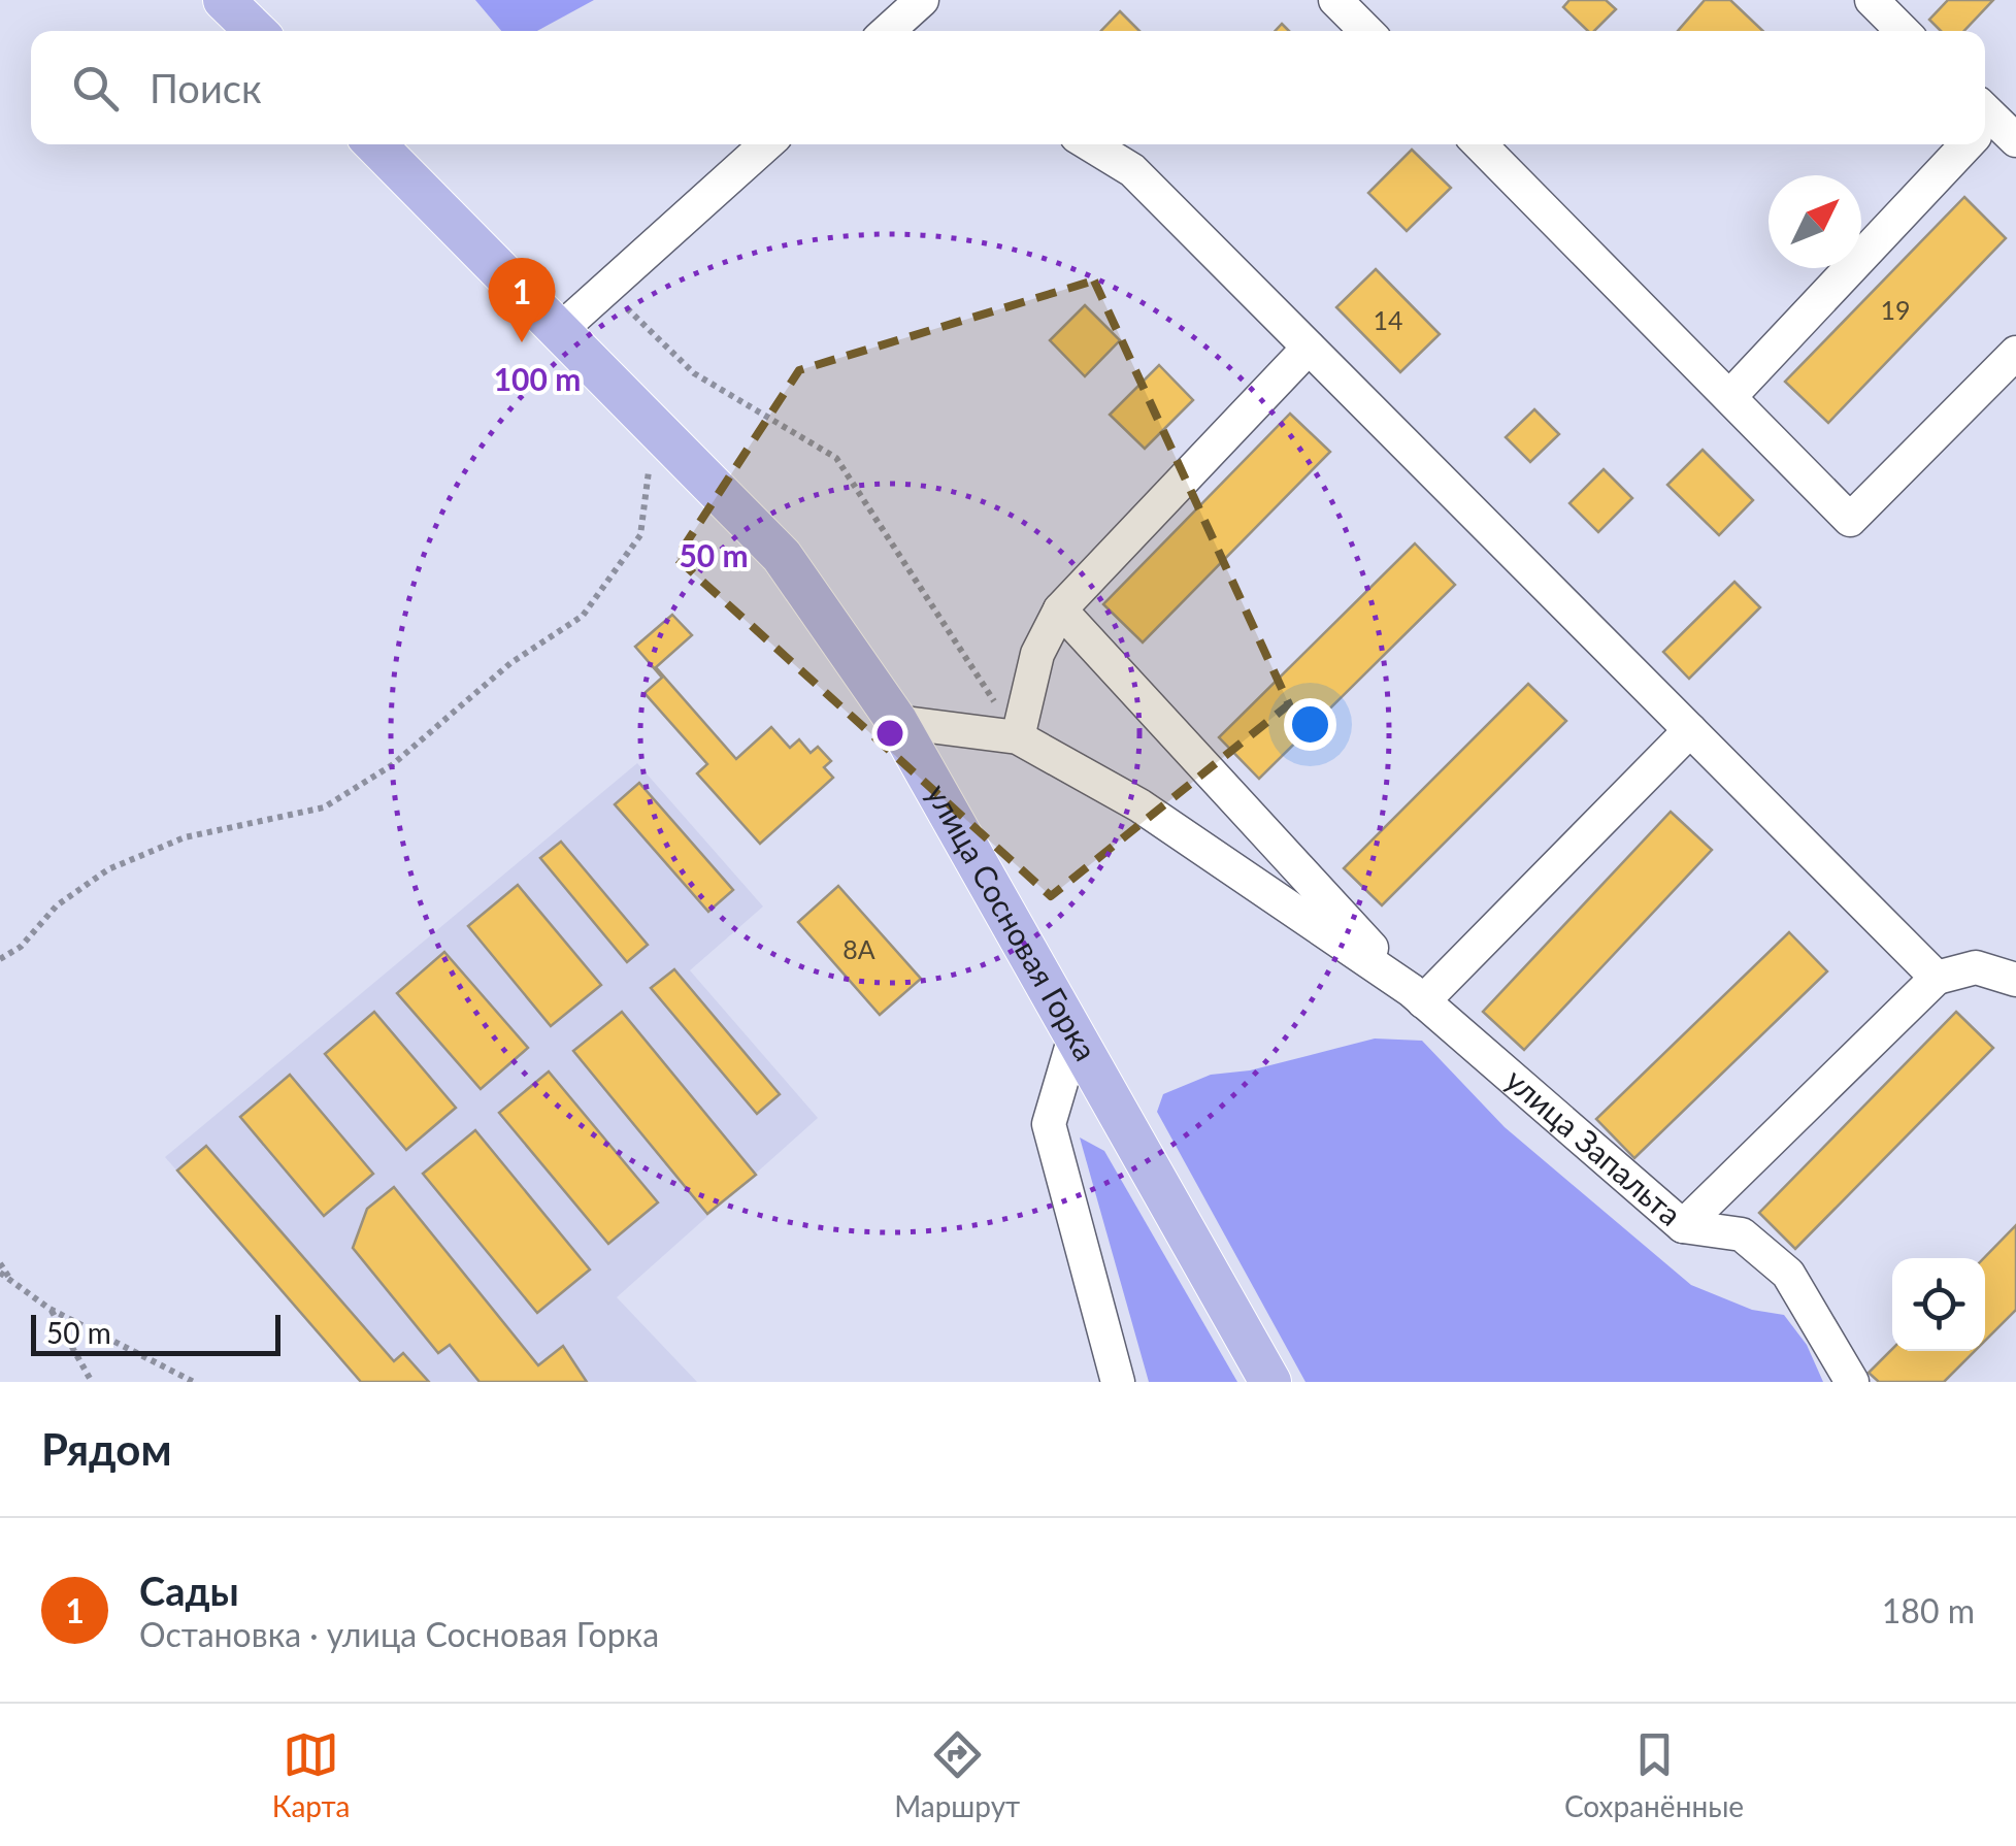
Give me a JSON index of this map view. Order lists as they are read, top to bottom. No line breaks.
{"streets":{"main road":["улица Сосновая Горка"],"street":["улица Запальта"]},"crossings":[["улица Сосновая Горка","улица Запальта"]],"house_numbers":["19","14","8А"],"scale_bar":"50 m","north":"top right","page":{"search":"Поиск","pins":"1","scale":"50 m","heading":"Рядом","list":[{"mark":"1","name":"Сады","note":"Остановка · улица Сосновая Горка","value":"180 m"}],"nav":["Карта","Маршрут","Сохранённые"]},"rings":["100 m","50 m"]}
